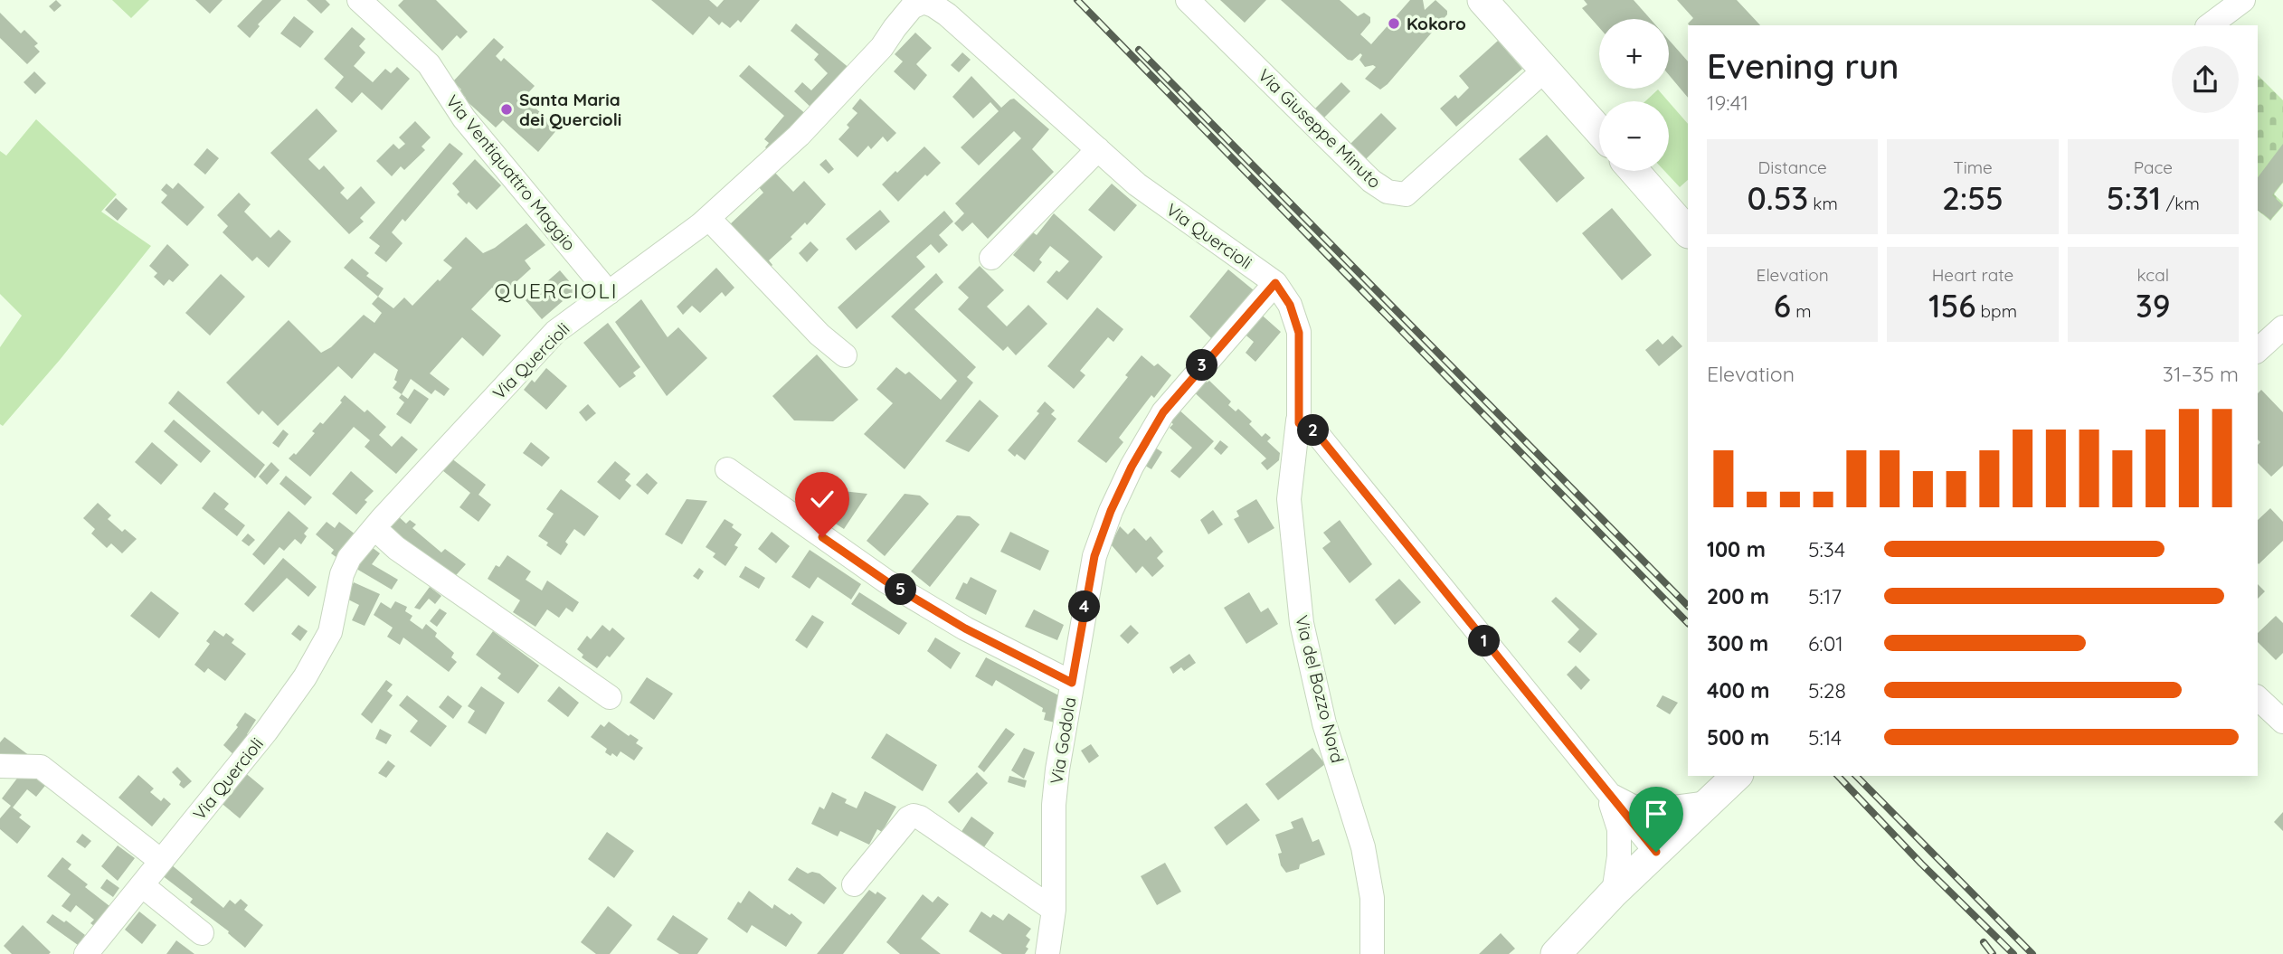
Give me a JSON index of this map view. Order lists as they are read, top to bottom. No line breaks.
{"streets":{"street":["Via Giuseppe Minuto","Via Ventiquattro Maggio","Via Quercioli","Via del Bozzo Nord","Via Godola"]},"crossings":[["Via Ventiquattro Maggio","Via Quercioli"],["Via Quercioli","Via del Bozzo Nord"],["Via Quercioli","Via Godola"]],"districts":["QUERCIOLI"],"places":["Kokoro","Santa Maria dei Quercioli"],"page":{"map_buttons":["+","−"],"heading":["Evening run","19:41"],"stats":[["Distance","0.53 km"],["Time","2:55"],["Pace","5:31 /km"],["Elevation","6 m"],["Heart rate","156 bpm"],["kcal","39"]],"chart":["Elevation","31–35 m"],"pins":["3","2","5","4","1"],"list":[{"name":"100 m","note":"5:34"},{"name":"200 m","note":"5:17"},{"name":"300 m","note":"6:01"},{"name":"400 m","note":"5:28"},{"name":"500 m","note":"5:14"}]}}
